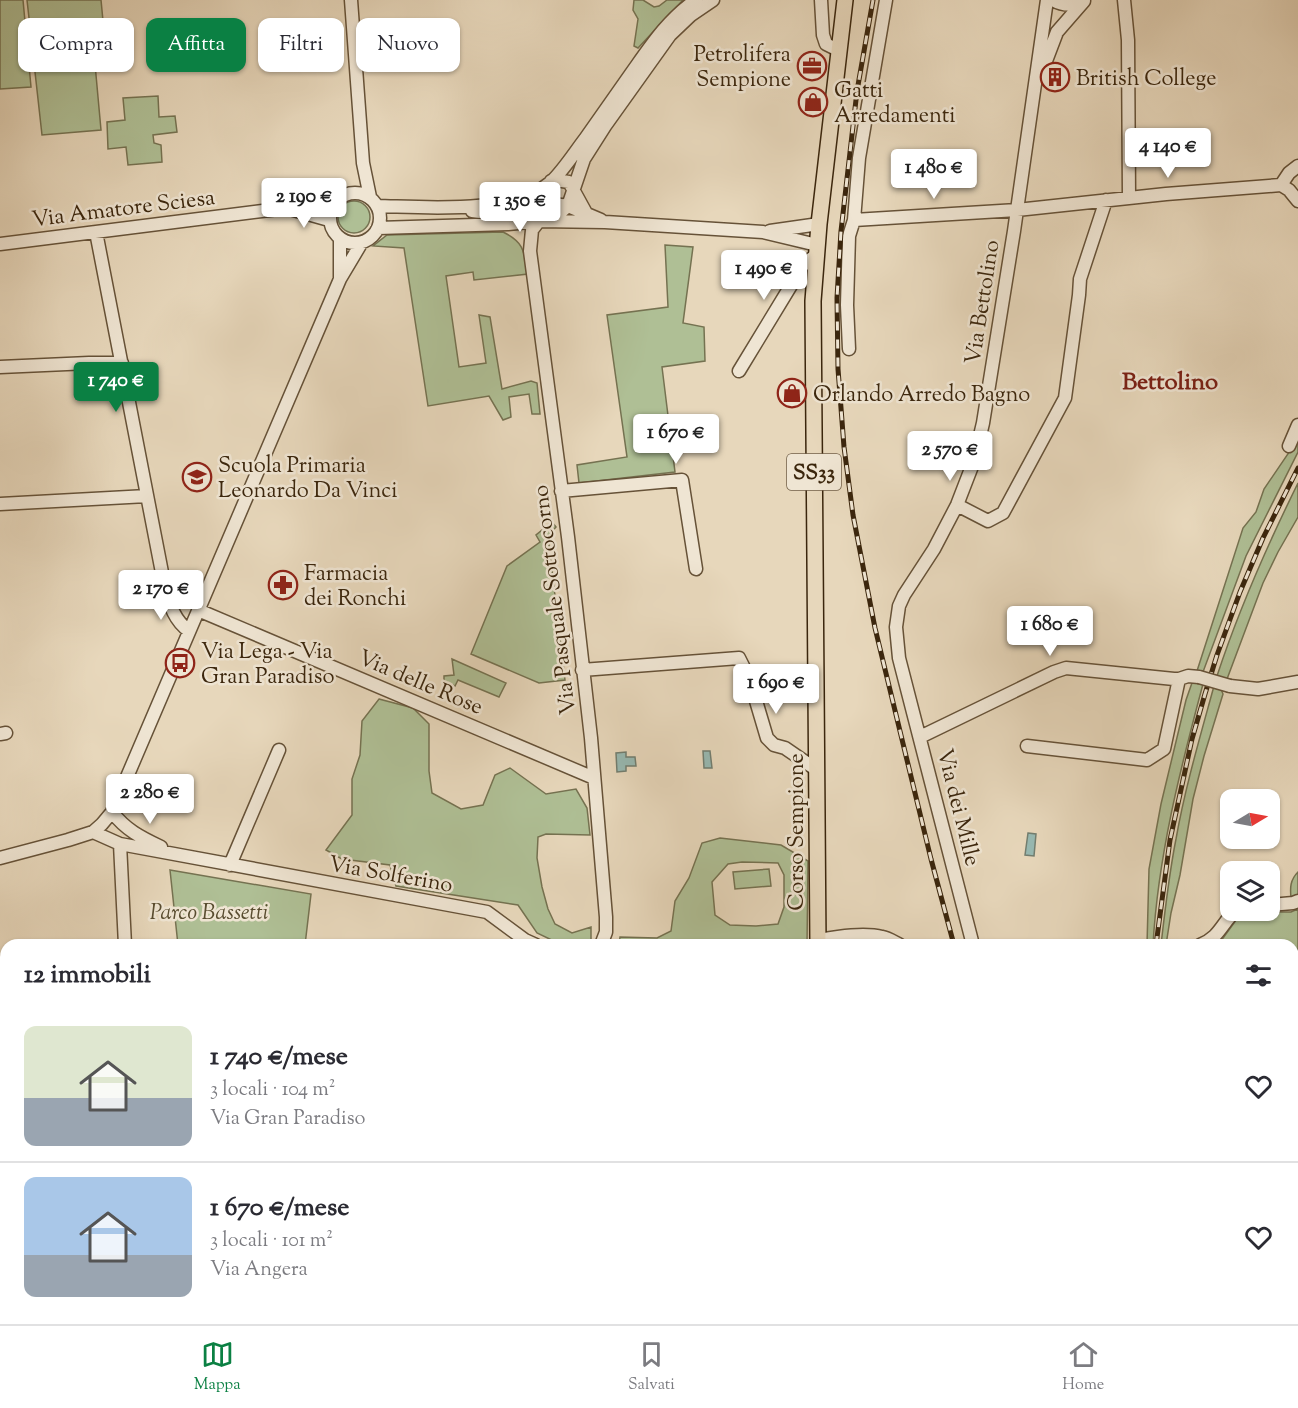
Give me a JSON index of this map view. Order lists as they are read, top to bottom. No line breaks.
{"streets":{"main road":["SS33","Corso Sempione"],"street":["Via Amatore Sciesa","Via Bettolino","Via Pasquale Sottocorno","Via delle Rose","Via dei Mille","Via Solferino"]},"crossings":[["Via Bettolino","Via dei Mille"],["Via Pasquale Sottocorno","Via delle Rose"]],"districts":["Bettolino"],"parks":["Parco Bassetti"],"places":{"office":["Petrolifera Sempione"],"building":["British College"],"shop":["Gatti Arredamenti","Orlando Arredo Bagno"],"school or university":["Scuola Primaria Leonardo Da Vinci"],"pharmacy":["Farmacia dei Ronchi"],"bus stop":["Via Lega - Via Gran Paradiso"]},"north":"right","page":{"chip":["Compra","Affitta","Filtri","Nuovo"],"price":["4 140 €","1 480 €","2 190 €","1 350 €","1 490 €","1 740 €","1 670 €","2 570 €","2 170 €","1 680 €","1 690 €","2 280 €"],"heading":"12 immobili","list":[{"name":"1 740 €/mese","note":"3 locali · 104 m² · Via Gran Paradiso"},{"name":"1 670 €/mese","note":"3 locali · 101 m² · Via Angera"}],"tabs":["Mappa","Salvati","Home"]}}
